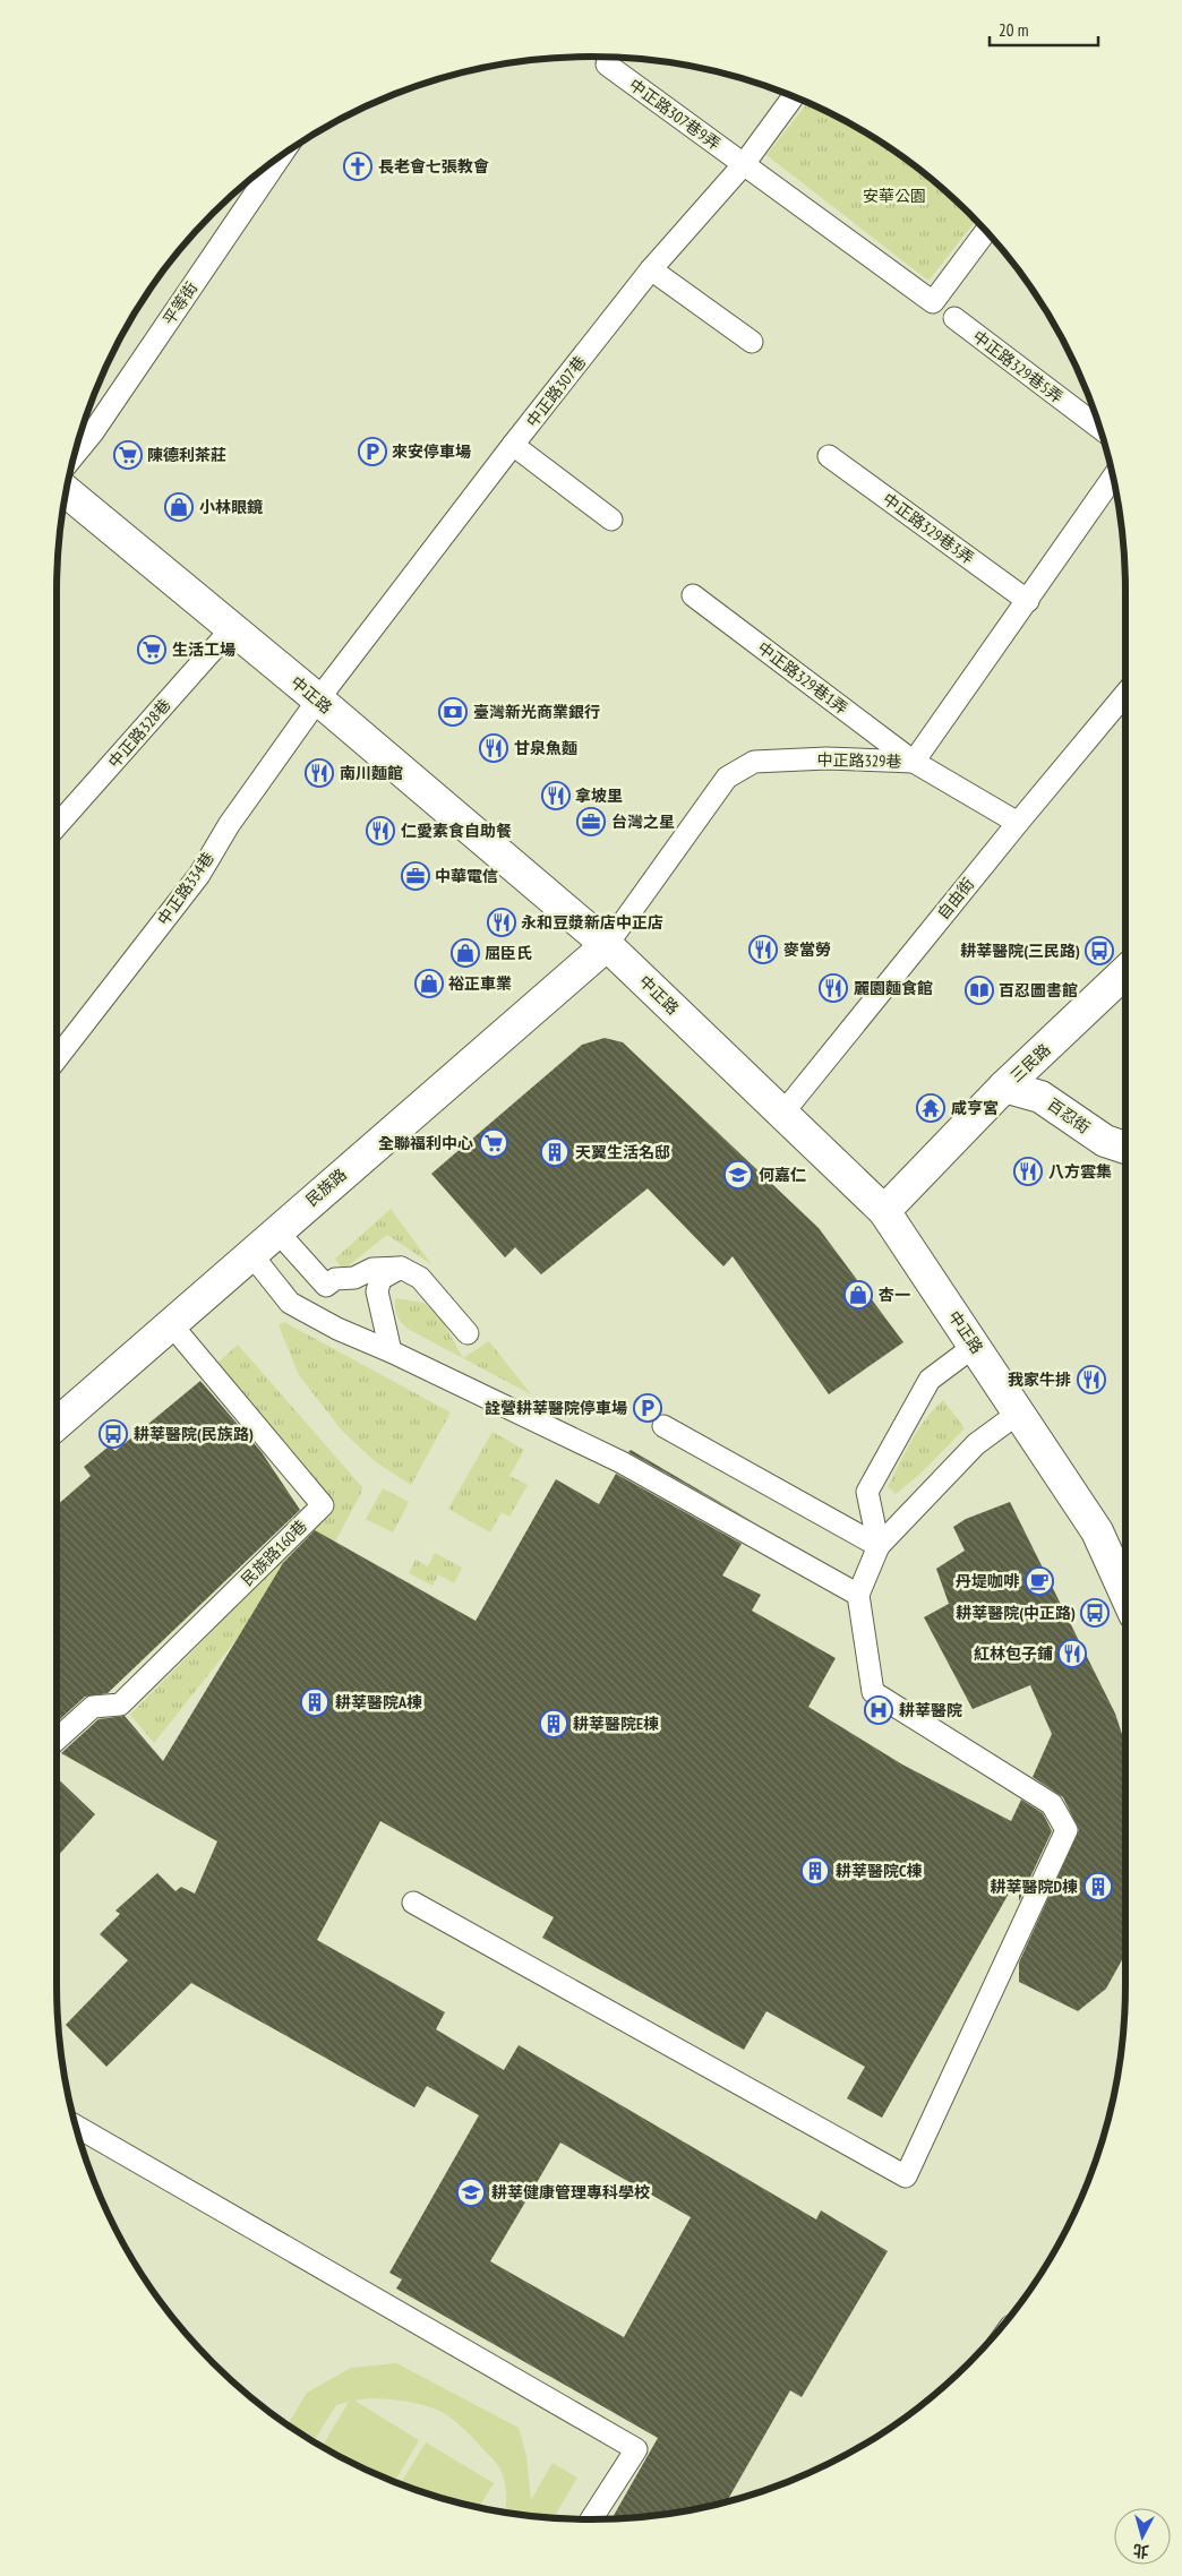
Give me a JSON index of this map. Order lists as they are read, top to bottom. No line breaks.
{"streets":{"street":["中正路","三民路","百忍街","民族路"],"lane":["中正路307巷9弄","平等街","中正路329巷5弄","中正路307巷","中正路329巷3弄","中正路329巷1弄","中正路328巷","中正路329巷","中正路334巷","自由街","民族路160巷"]},"crossings":[["中正路307巷9弄","中正路307巷"],["中正路307巷","中正路"],["中正路307巷","中正路334巷"],["中正路329巷3弄","中正路329巷"],["中正路329巷1弄","中正路329巷"],["中正路329巷1弄","自由街"],["中正路","中正路328巷"],["中正路","中正路329巷"],["中正路","中正路334巷"],["中正路","自由街"],["中正路","三民路"],["中正路","民族路"],["中正路329巷","民族路"],["三民路","百忍街"],["民族路","民族路160巷"]],"parks":["安華公園"],"places":{"church":["長老會七張教會"],"parking":["來安停車場","詮營耕莘醫院停車場"],"supermarket":["陳德利茶莊","生活工場","全聯福利中心"],"shop":["小林眼鏡","屈臣氏","裕正車業","杏一"],"bank":["臺灣新光商業銀行"],"restaurant":["甘泉魚麵","南川麵館","拿坡里","仁愛素食自助餐","永和豆漿新店中正店","麥當勞","麗園麵食館","八方雲集","我家牛排","紅林包子鋪"],"office":["台灣之星","中華電信"],"bus stop":["耕莘醫院(三民路)","耕莘醫院(民族路)","耕莘醫院(中正路)"],"library":["百忍圖書館"],"temple":["咸亨宮"],"building":["天翼生活名邸","耕莘醫院A棟","耕莘醫院E棟","耕莘醫院C棟","耕莘醫院D棟"],"school or university":["何嘉仁","耕莘健康管理專科學校"],"cafe":["丹堤咖啡"],"hospital":["耕莘醫院"]},"scale_bar":"20 m","north":"bottom"}
